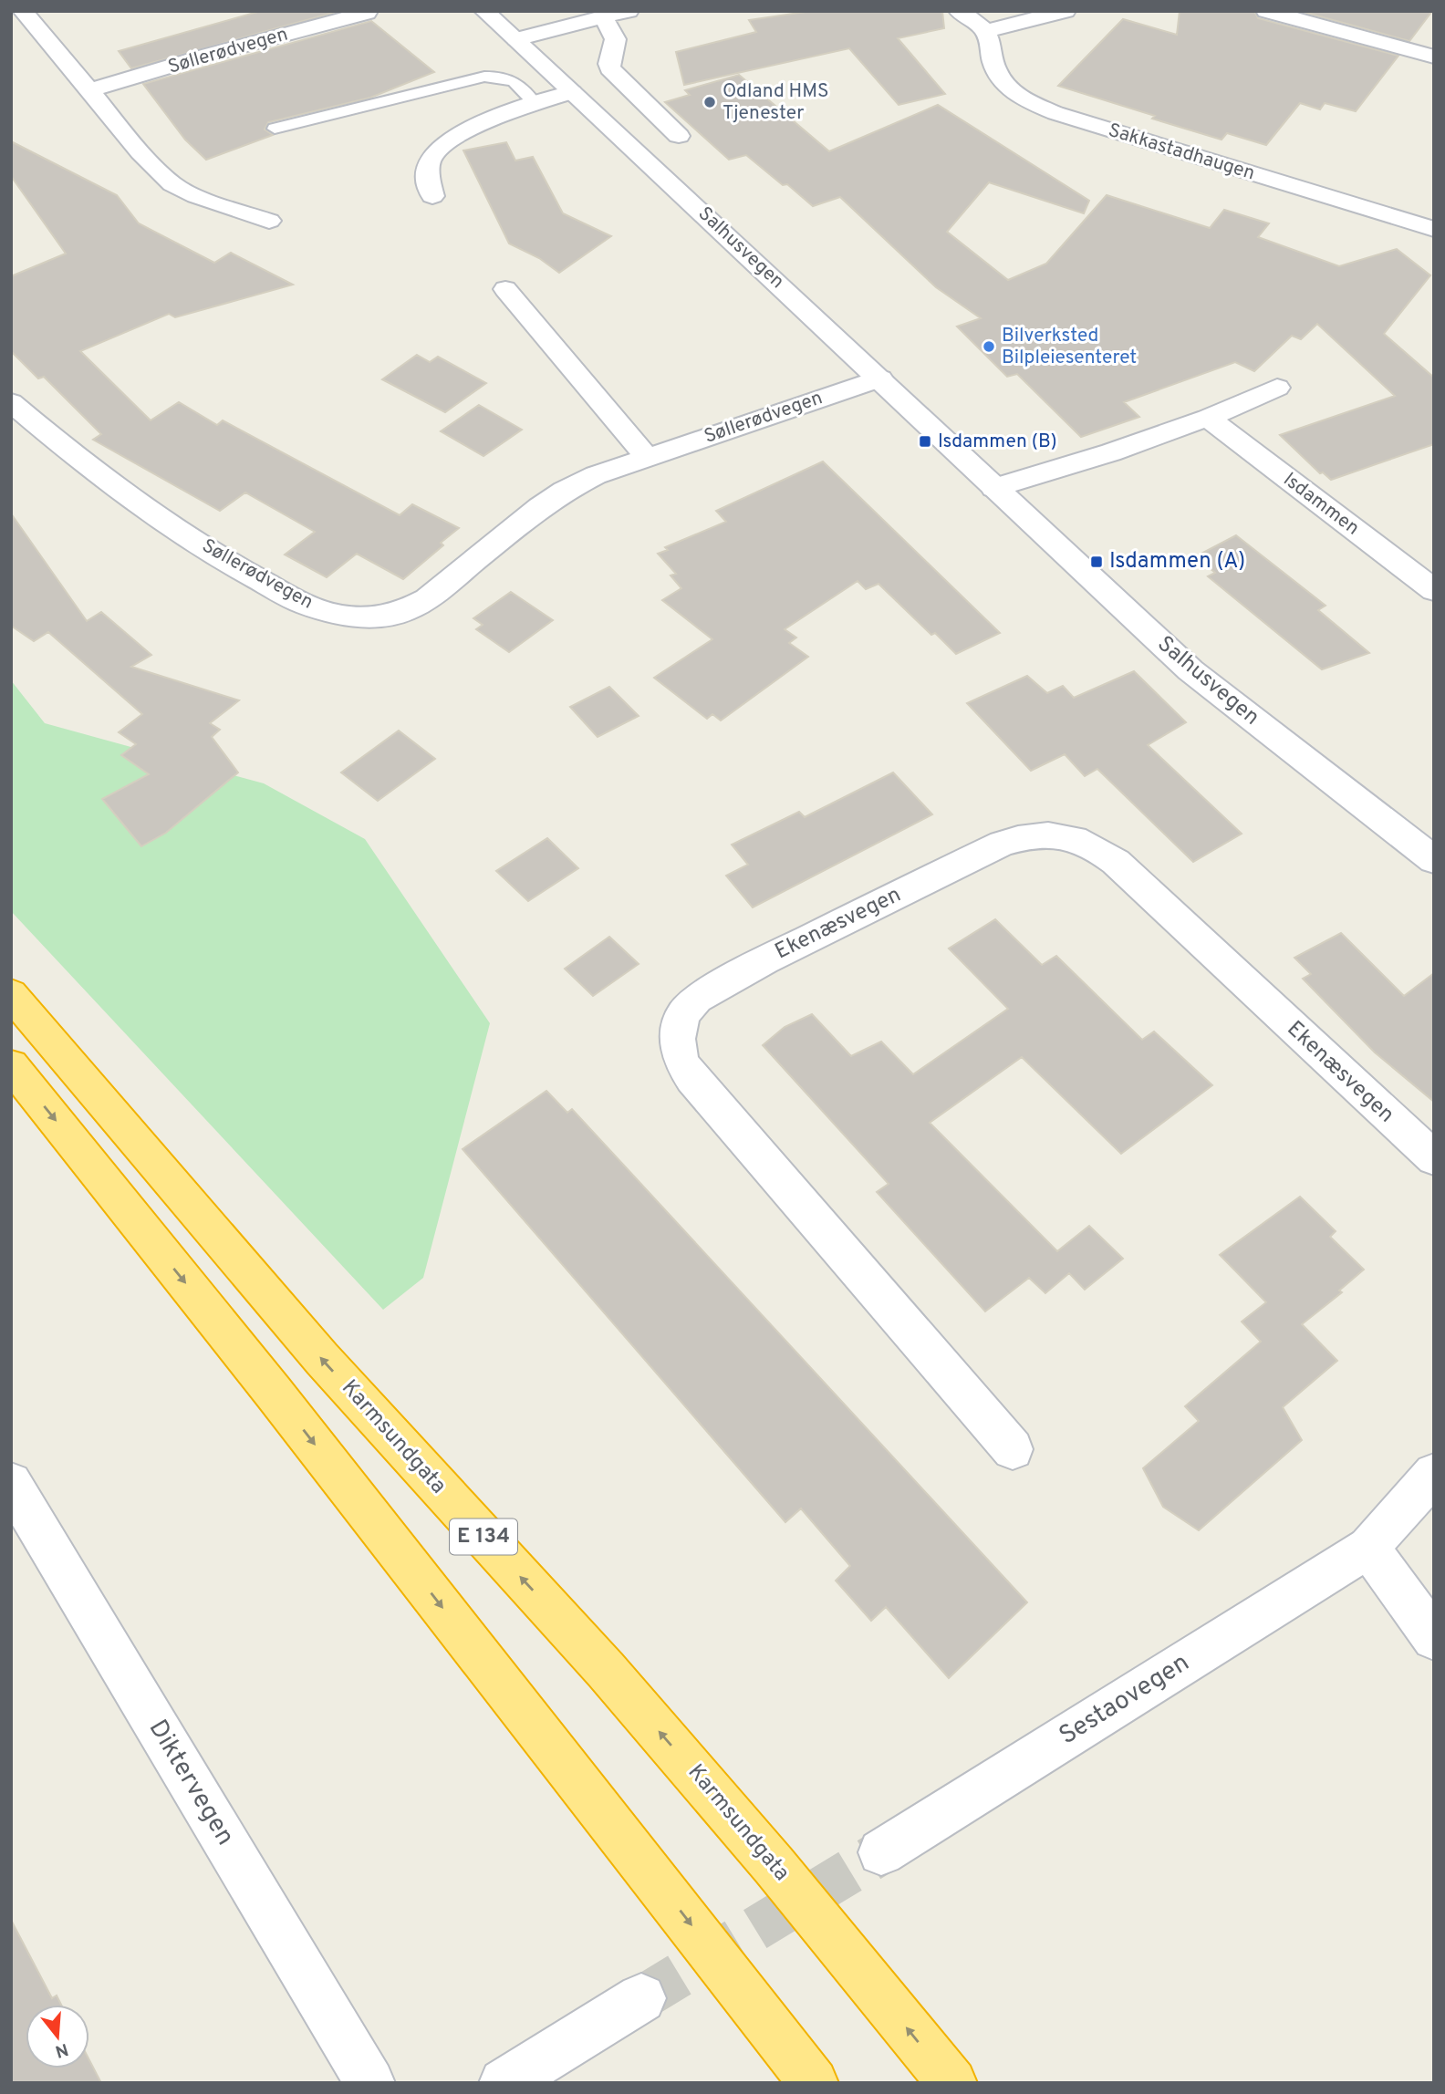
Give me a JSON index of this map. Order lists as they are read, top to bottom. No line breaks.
{"streets":{"highway":["Karmsundgata","E 134"],"street":["Søllerødvegen","Sakkastadhaugen","Salhusvegen","Isdammen","Ekenæsvegen","Sestaovegen","Diktervegen"]},"crossings":[["Søllerødvegen","Salhusvegen"]],"places":{"other":["Odland HMS Tjenester","Bilverksted Bilpleiesenteret"],"transit":["Isdammen (B)","Isdammen (A)"]},"north":"bottom"}
